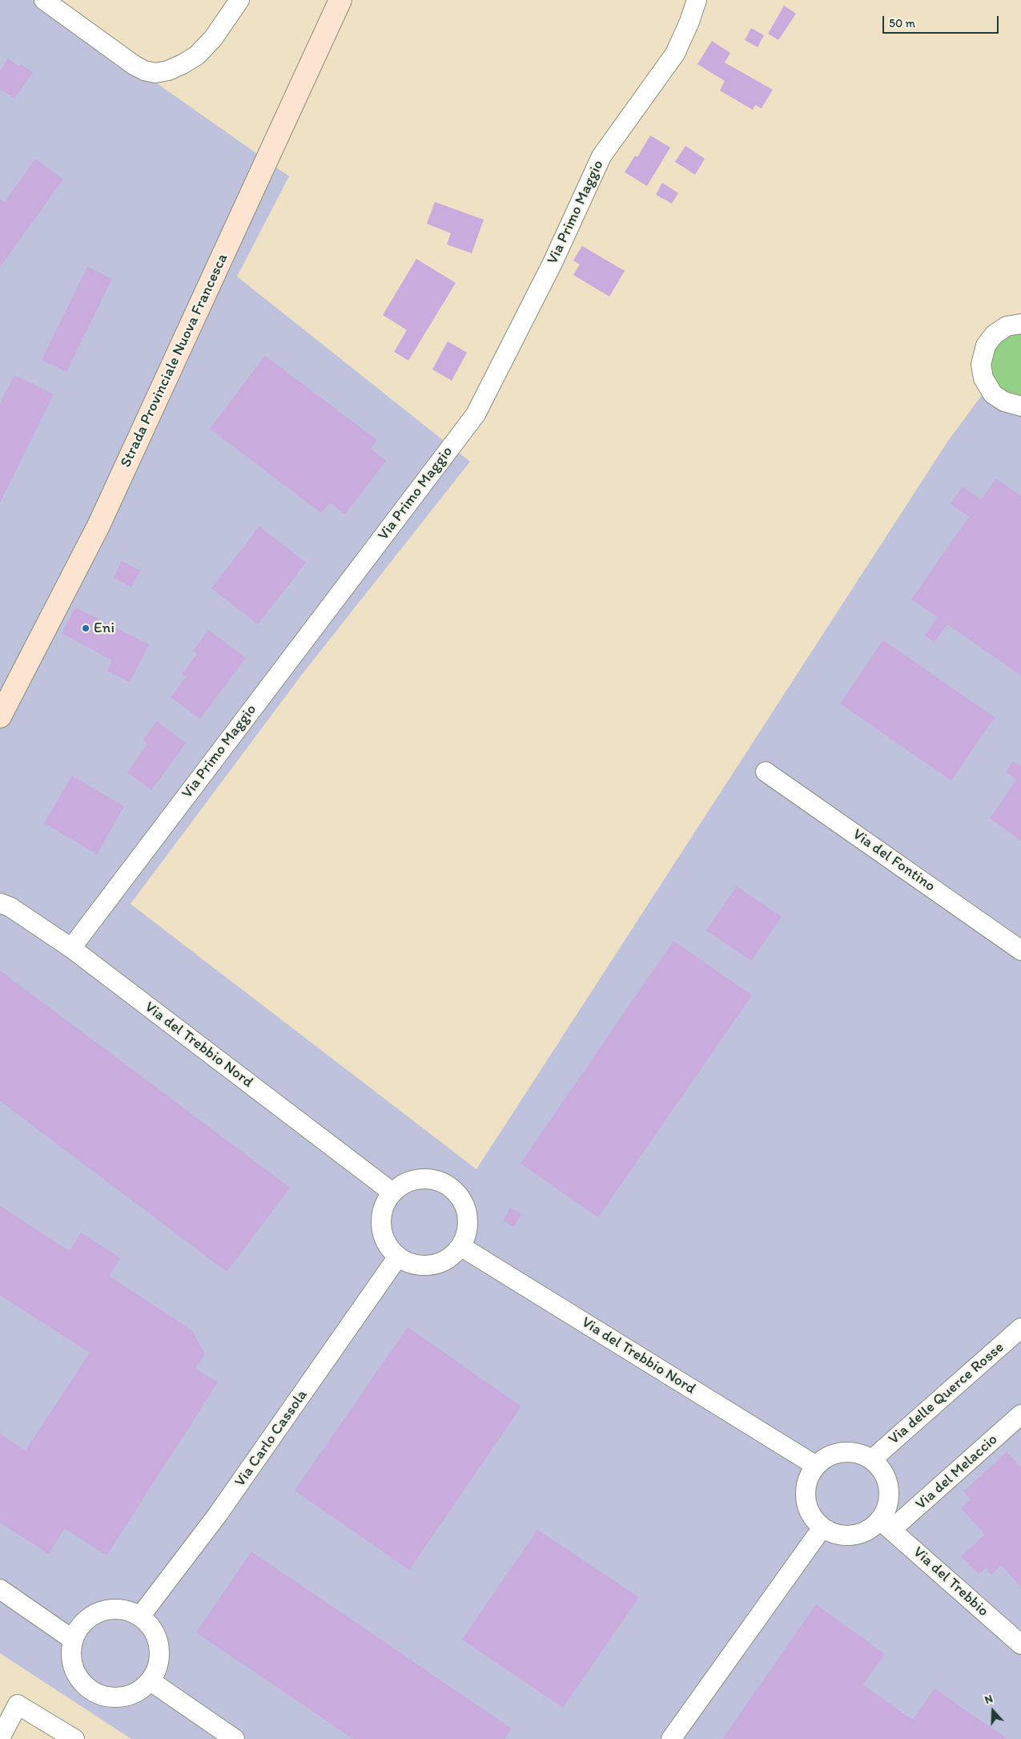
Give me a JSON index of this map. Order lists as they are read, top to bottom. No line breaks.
{"streets":{"main road":["Strada Provinciale Nuova Francesca"],"street":["Via Primo Maggio","Via del Fontino","Via del Trebbio Nord","Via delle Querce Rosse","Via Carlo Cassola","Via del Melaccio","Via del Trebbio"]},"crossings":[["Via Primo Maggio","Via del Trebbio Nord"],["Via del Trebbio Nord","Via delle Querce Rosse"],["Via del Trebbio Nord","Via Carlo Cassola"],["Via del Trebbio Nord","Via del Melaccio"],["Via del Trebbio Nord","Via del Trebbio"],["Via delle Querce Rosse","Via del Melaccio"],["Via delle Querce Rosse","Via del Trebbio"],["Via del Melaccio","Via del Trebbio"]],"places":["Eni"],"scale_bar":"50 m","north":"top"}
